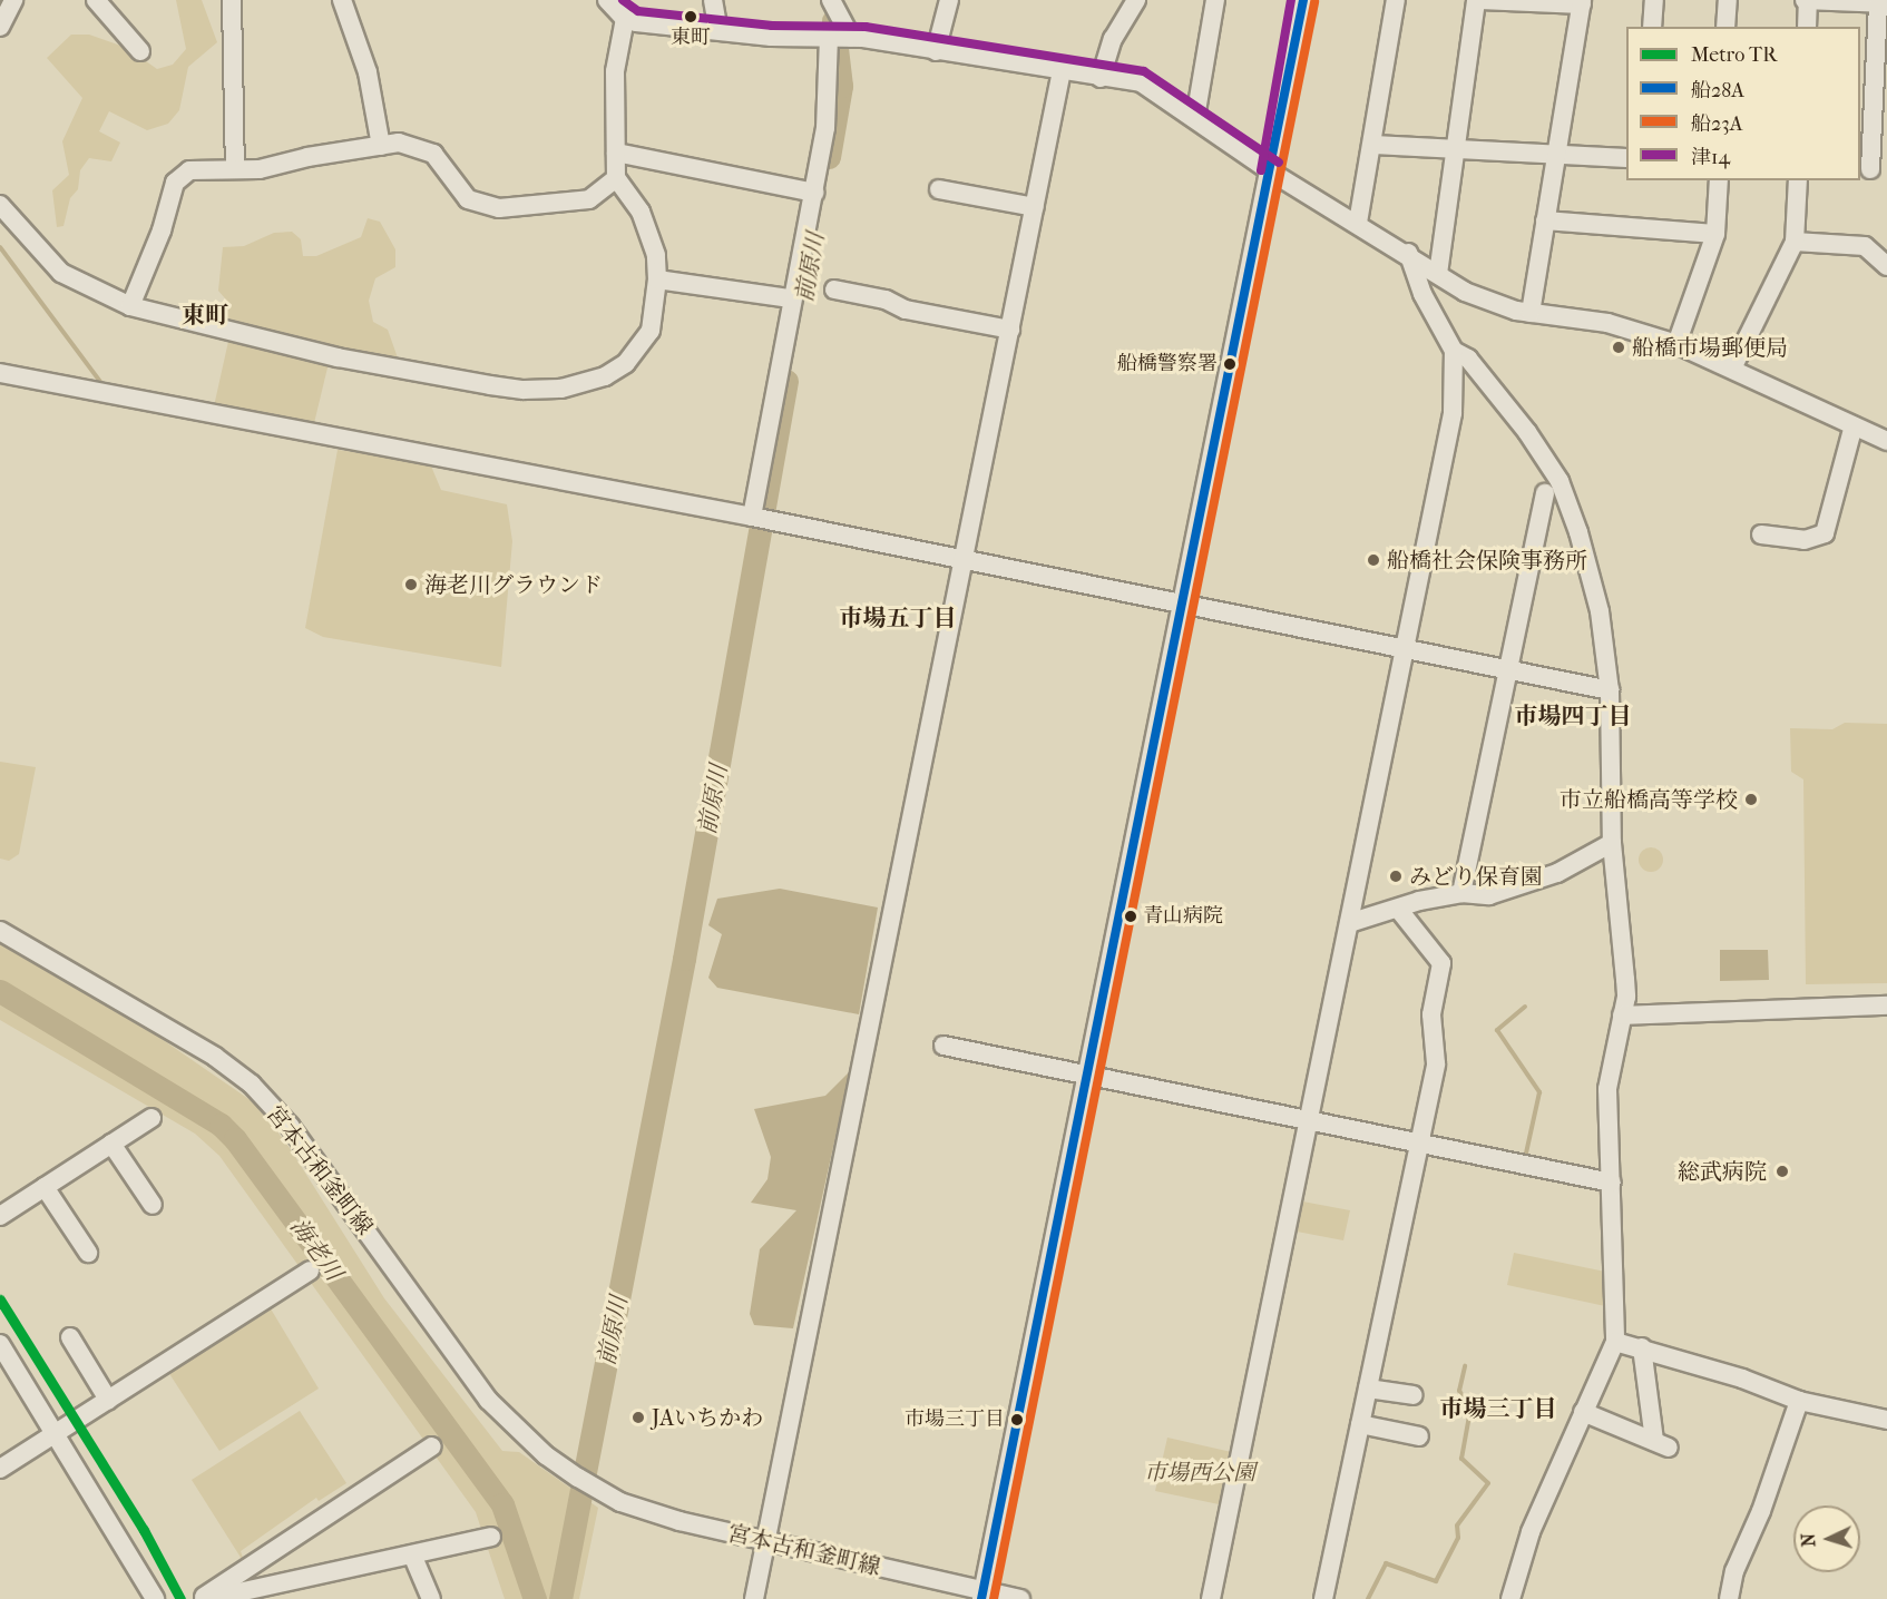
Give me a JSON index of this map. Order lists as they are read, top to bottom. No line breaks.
{"streets":{"street":["宮本古和釜町線"]},"districts":["東町","市場五丁目","市場四丁目","市場三丁目"],"water":["前原川","海老川"],"parks":["市場西公園"],"places":["東町","船橋市場郵便局","船橋警察署","船橋社会保険事務所","海老川グラウンド","市立船橋高等学校","みどり保育園","青山病院","総武病院","JAいちかわ","市場三丁目"],"lines":["transit line 船28A","transit line 津14","transit line 船23A","metro line TR"],"legend":["Metro TR","船28A","船23A","津14"],"north":"left"}
